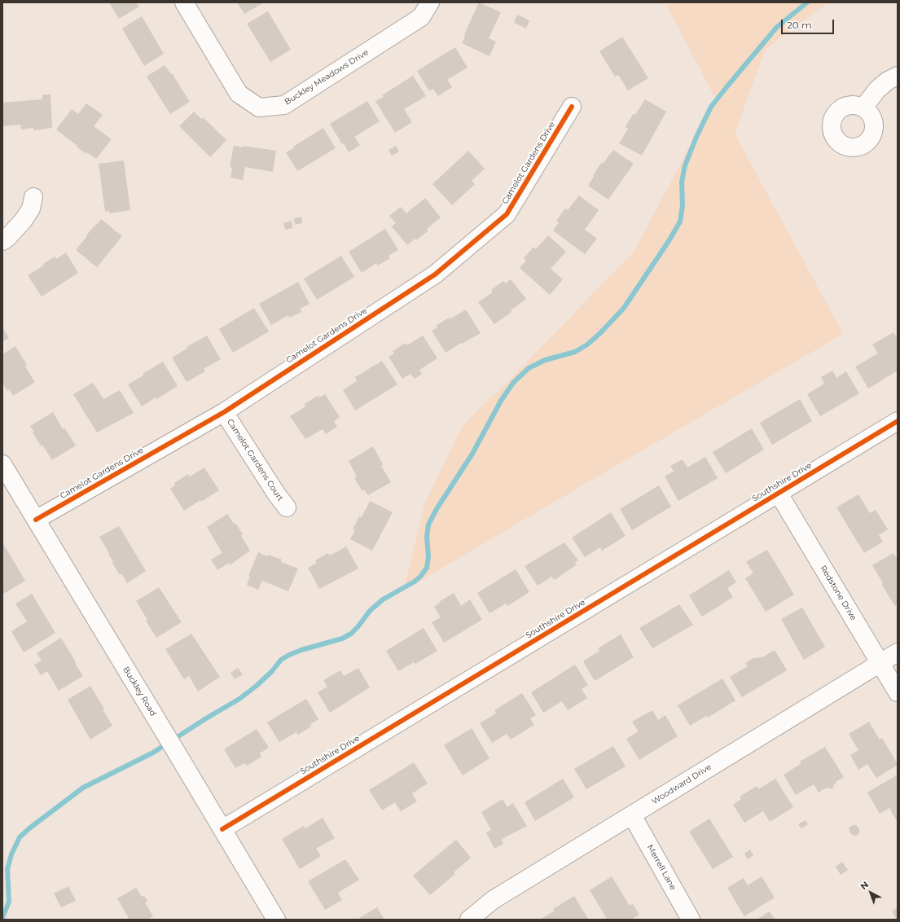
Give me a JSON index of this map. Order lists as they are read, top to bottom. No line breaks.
{"streets":{"street":["Buckley Meadows Drive","Camelot Gardens Drive","Camelot Gardens Court","Southshire Drive","Redstone Drive","Buckley Road","Woodward Drive","Merrell Lane"]},"crossings":[["Camelot Gardens Drive","Camelot Gardens Court"],["Camelot Gardens Drive","Buckley Road"],["Southshire Drive","Redstone Drive"],["Southshire Drive","Buckley Road"],["Redstone Drive","Woodward Drive"],["Woodward Drive","Merrell Lane"]],"scale_bar":"20 m","north":"top left"}
